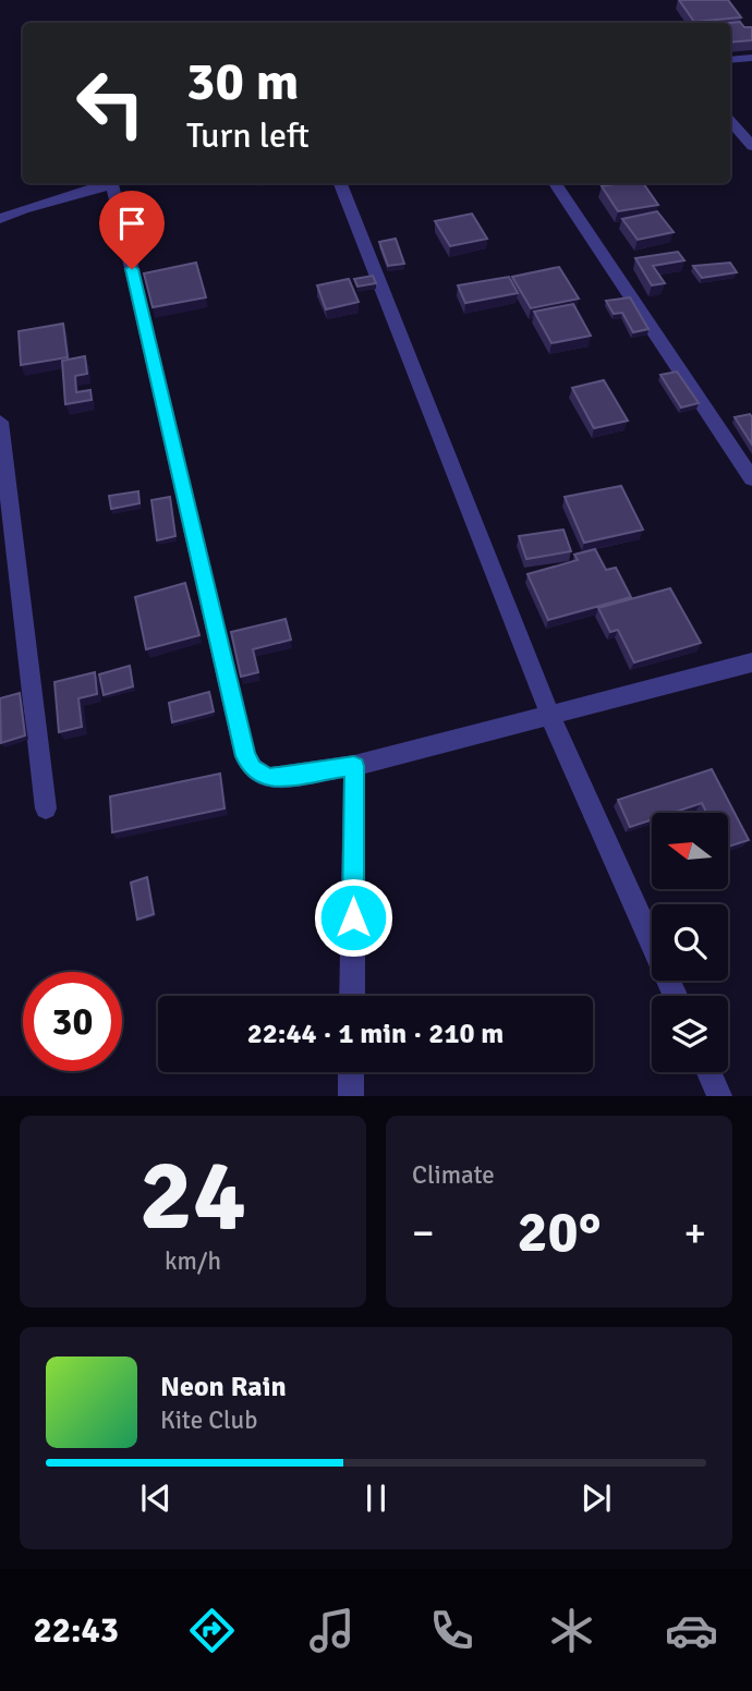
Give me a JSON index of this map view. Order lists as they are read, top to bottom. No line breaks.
{"north":"left","page":{"turn":["30 m","Turn left"],"limit":"30","trip":"22:44 · 1 min · 210 m","tile":[["24","km/h"],"Climate"],"heat":["−","20°","+"],"song":["Neon Rain","Kite Club"],"tabs":"22:43"}}
